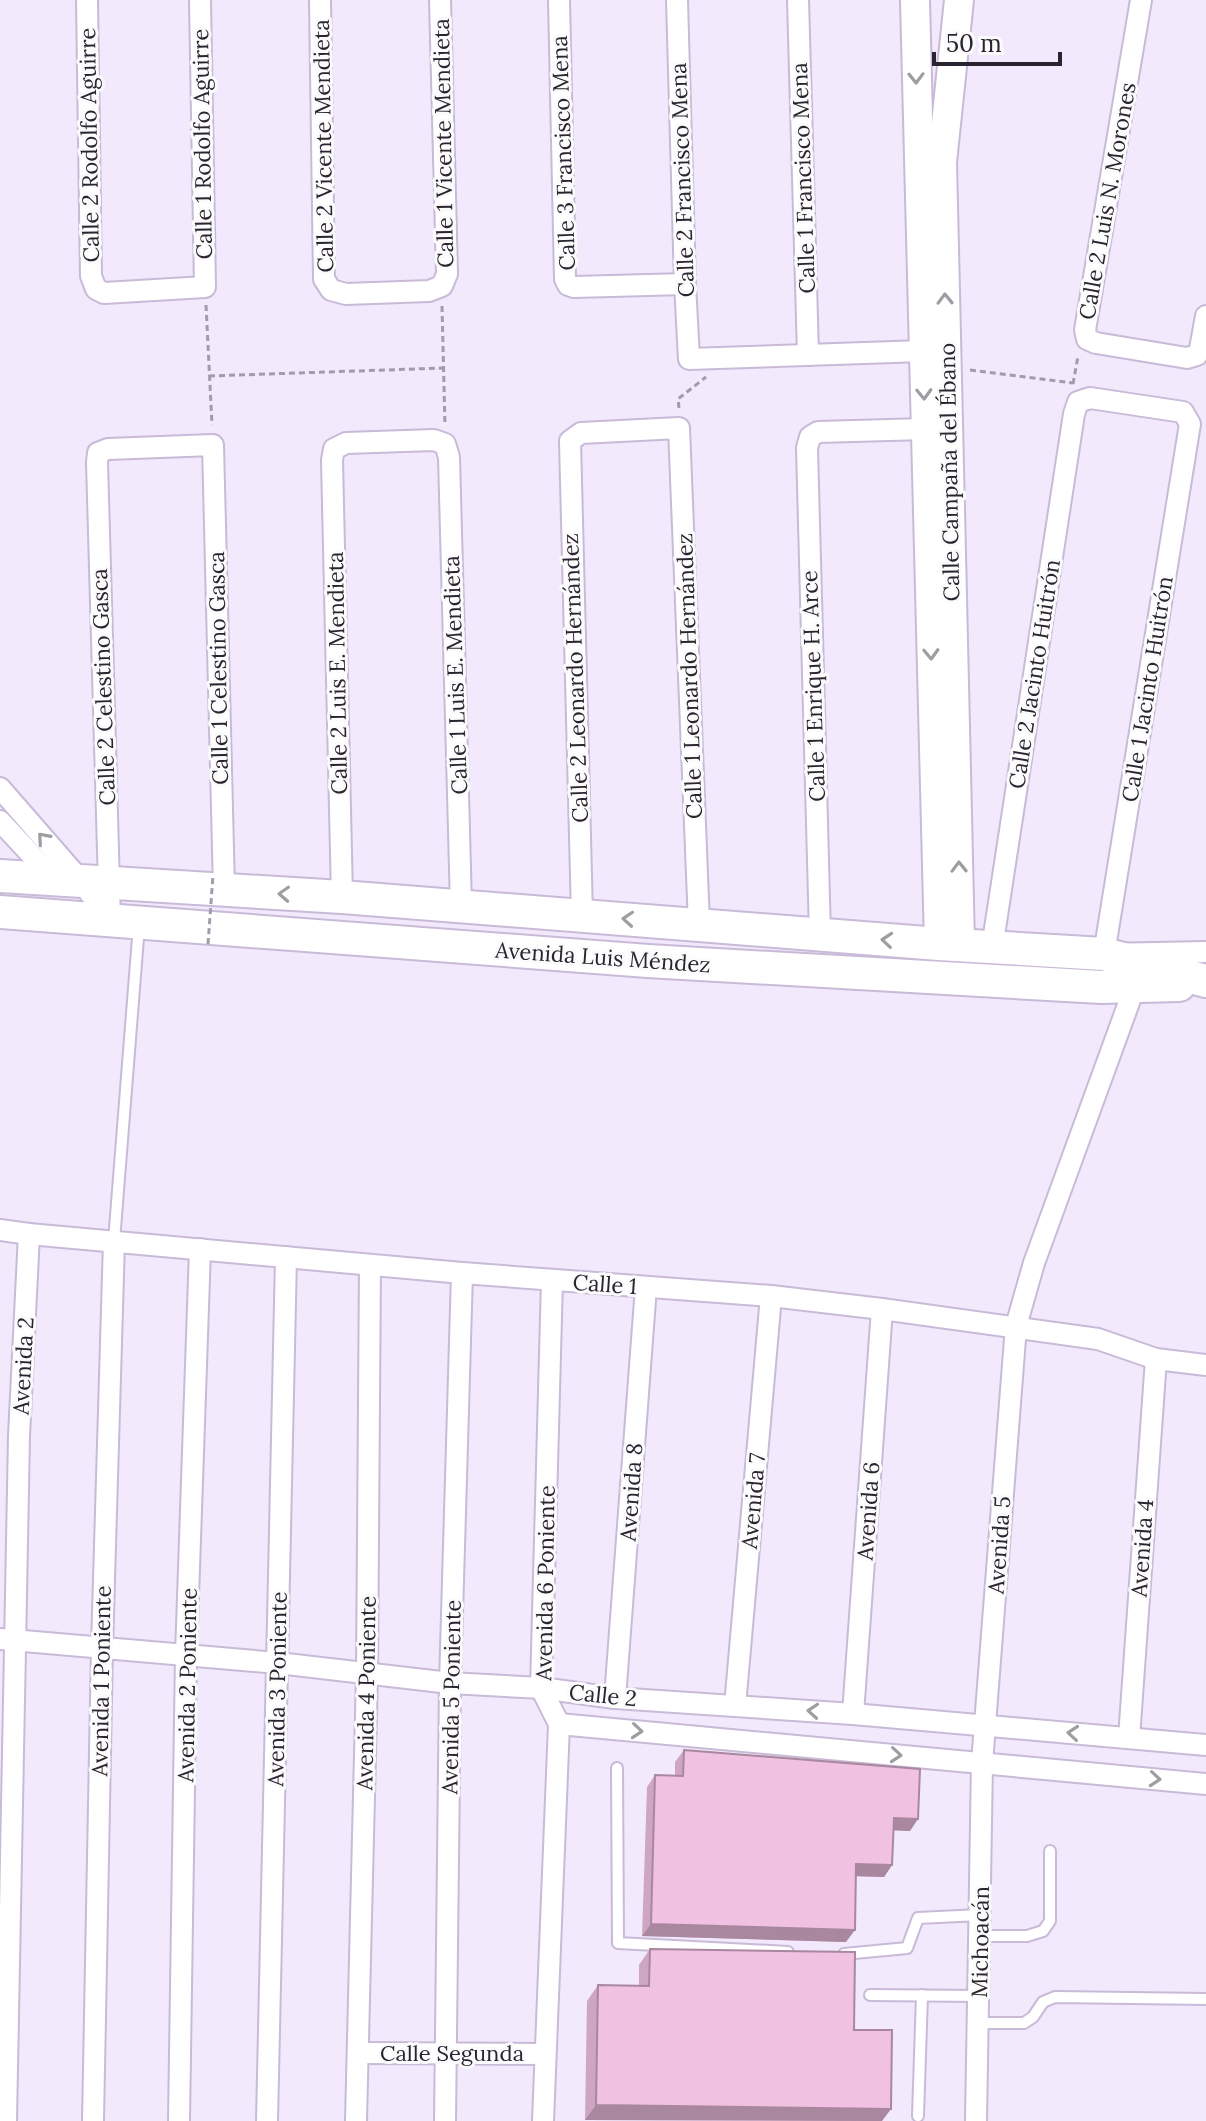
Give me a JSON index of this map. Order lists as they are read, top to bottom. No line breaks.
{"streets":{"main road":["Avenida Luis Méndez"],"street":["Calle 1 Vicente Mendieta","Calle 1 Rodolfo Aguirre","Calle 2 Rodolfo Aguirre","Calle 2 Vicente Mendieta","Calle 3 Francisco Mena","Calle 1 Francisco Mena","Calle 2 Francisco Mena","Calle 2 Luis N. Morones","Calle Campaña del Ébano","Calle 1 Celestino Gasca","Calle 2 Luis E. Mendieta","Calle 2 Jacinto Huitrón","Calle 1 Luis E. Mendieta","Calle 1 Leonardo Hernández","Calle 2 Leonardo Hernández","Calle 1 Enrique H. Arce","Calle 2 Celestino Gasca","Calle 1 Jacinto Huitrón","Calle 1","Avenida 2","Avenida 8","Avenida 7","Avenida 6","Avenida 5","Avenida 4","Avenida 6 Poniente","Avenida 1 Poniente","Avenida 2 Poniente","Avenida 3 Poniente","Avenida 4 Poniente","Calle 2","Avenida 5 Poniente","Michoacán","Calle Segunda"]},"crossings":[["Calle 1 Vicente Mendieta","Calle 2 Vicente Mendieta"],["Calle 1 Rodolfo Aguirre","Calle 2 Rodolfo Aguirre"],["Calle 3 Francisco Mena","Calle 2 Francisco Mena"],["Calle Campaña del Ébano","Calle 2 Jacinto Huitrón"],["Calle Campaña del Ébano","Calle 1 Enrique H. Arce"],["Calle Campaña del Ébano","Avenida Luis Méndez"],["Calle 1 Celestino Gasca","Calle 2 Celestino Gasca"],["Calle 1 Celestino Gasca","Avenida Luis Méndez"],["Calle 2 Luis E. Mendieta","Calle 1 Luis E. Mendieta"],["Calle 2 Luis E. Mendieta","Avenida Luis Méndez"],["Calle 2 Jacinto Huitrón","Calle 1 Jacinto Huitrón"],["Calle 2 Jacinto Huitrón","Avenida Luis Méndez"],["Calle 1 Luis E. Mendieta","Avenida Luis Méndez"],["Calle 1 Leonardo Hernández","Calle 2 Leonardo Hernández"],["Calle 1 Leonardo Hernández","Avenida Luis Méndez"],["Calle 2 Leonardo Hernández","Avenida Luis Méndez"],["Calle 1 Enrique H. Arce","Avenida Luis Méndez"],["Calle 2 Celestino Gasca","Avenida Luis Méndez"],["Calle 1 Jacinto Huitrón","Avenida Luis Méndez"],["Avenida Luis Méndez","Avenida 5"],["Calle 1","Avenida 2"],["Calle 1","Avenida 8"],["Calle 1","Avenida 7"],["Calle 1","Avenida 6"],["Calle 1","Avenida 5"],["Calle 1","Avenida 4"],["Calle 1","Avenida 6 Poniente"],["Calle 1","Avenida 1 Poniente"],["Calle 1","Avenida 2 Poniente"],["Calle 1","Avenida 3 Poniente"],["Calle 1","Avenida 4 Poniente"],["Calle 1","Avenida 5 Poniente"],["Avenida 2","Calle 2"],["Avenida 8","Calle 2"],["Avenida 7","Calle 2"],["Avenida 6","Calle 2"],["Avenida 5","Calle 2"],["Avenida 5","Michoacán"],["Avenida 4","Calle 2"],["Avenida 6 Poniente","Calle 2"],["Avenida 6 Poniente","Calle Segunda"],["Avenida 1 Poniente","Calle 2"],["Avenida 2 Poniente","Calle 2"],["Avenida 3 Poniente","Calle 2"],["Avenida 4 Poniente","Calle 2"],["Avenida 4 Poniente","Calle Segunda"],["Calle 2","Avenida 5 Poniente"],["Calle 2","Michoacán"],["Avenida 5 Poniente","Calle Segunda"]],"scale_bar":"50 m"}
